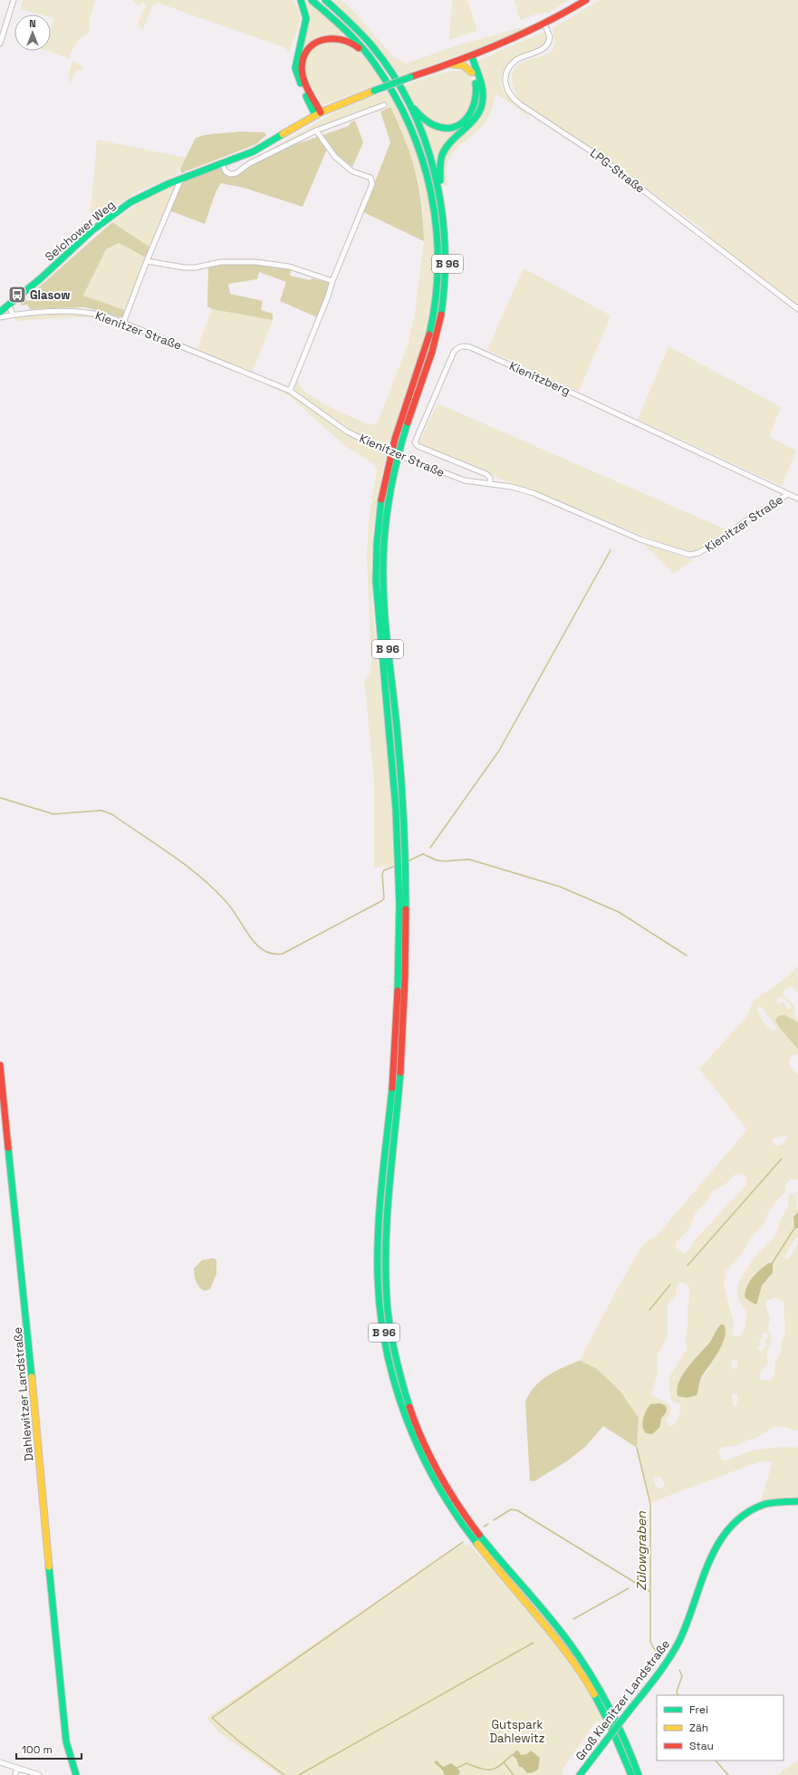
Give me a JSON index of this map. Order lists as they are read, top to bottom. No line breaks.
{"streets":{"main road":["Selchower Weg","B 96","Dahlewitzer Landstraße","Groß Kienitzer Landstraße"],"street":["LPG-Straße","Kienitzer Straße","Kienitzberg"]},"crossings":[["LPG-Straße","Selchower Weg"],["Kienitzer Straße","Kienitzberg"]],"water":["Zülowgraben"],"parks":["Gutspark Dahlewitz"],"places":{"bus stop":["Glasow"]},"legend":["Frei","Zäh","Stau"],"scale_bar":"100 m","north":"top"}
